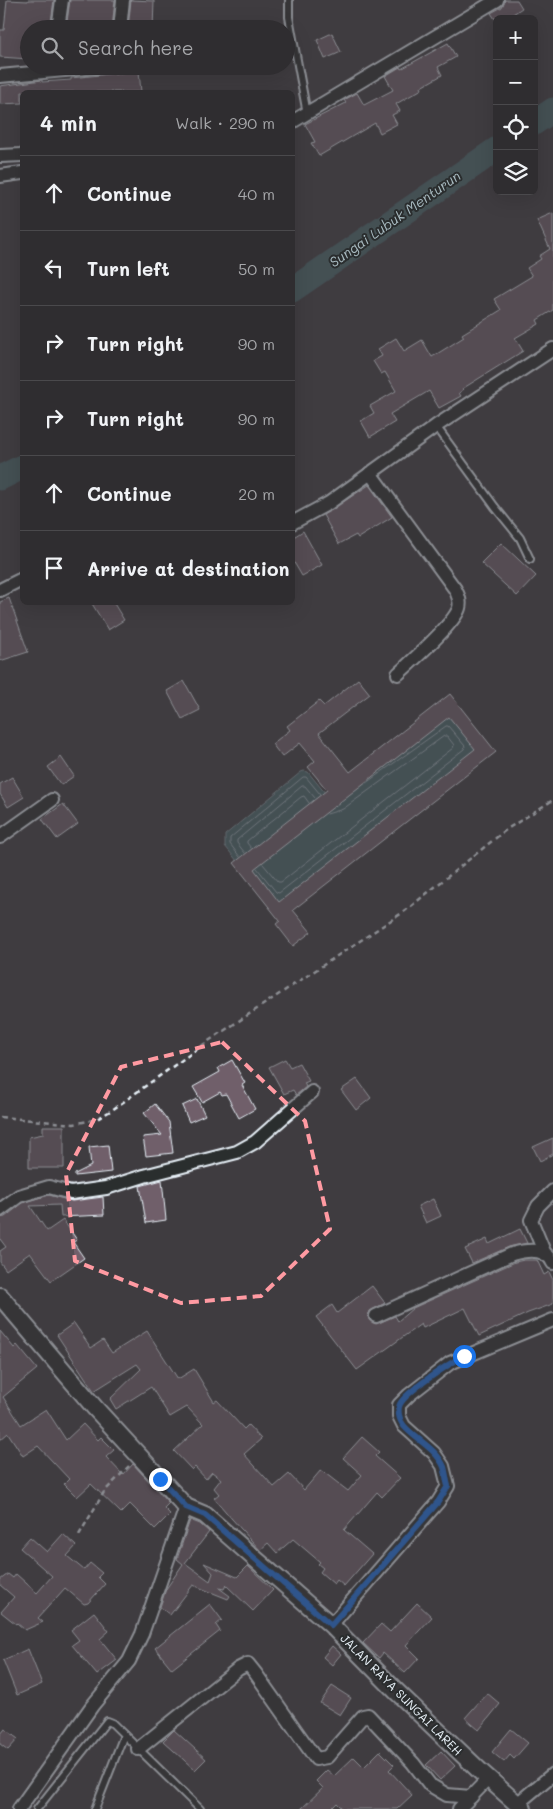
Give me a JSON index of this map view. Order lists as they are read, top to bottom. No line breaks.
{"streets":{"street":["JALAN RAYA SUNGAI LAREH"]},"water":["Sungai Lubuk Menturun"],"page":{"map_buttons":["+","−"],"search":"Search here","heading":["4 min","Walk · 290 m"],"list":[["Continue","40 m"],["Turn left","50 m"],["Turn right","90 m"],["Turn right","90 m"],["Continue","20 m"],"Arrive at destination"]}}
